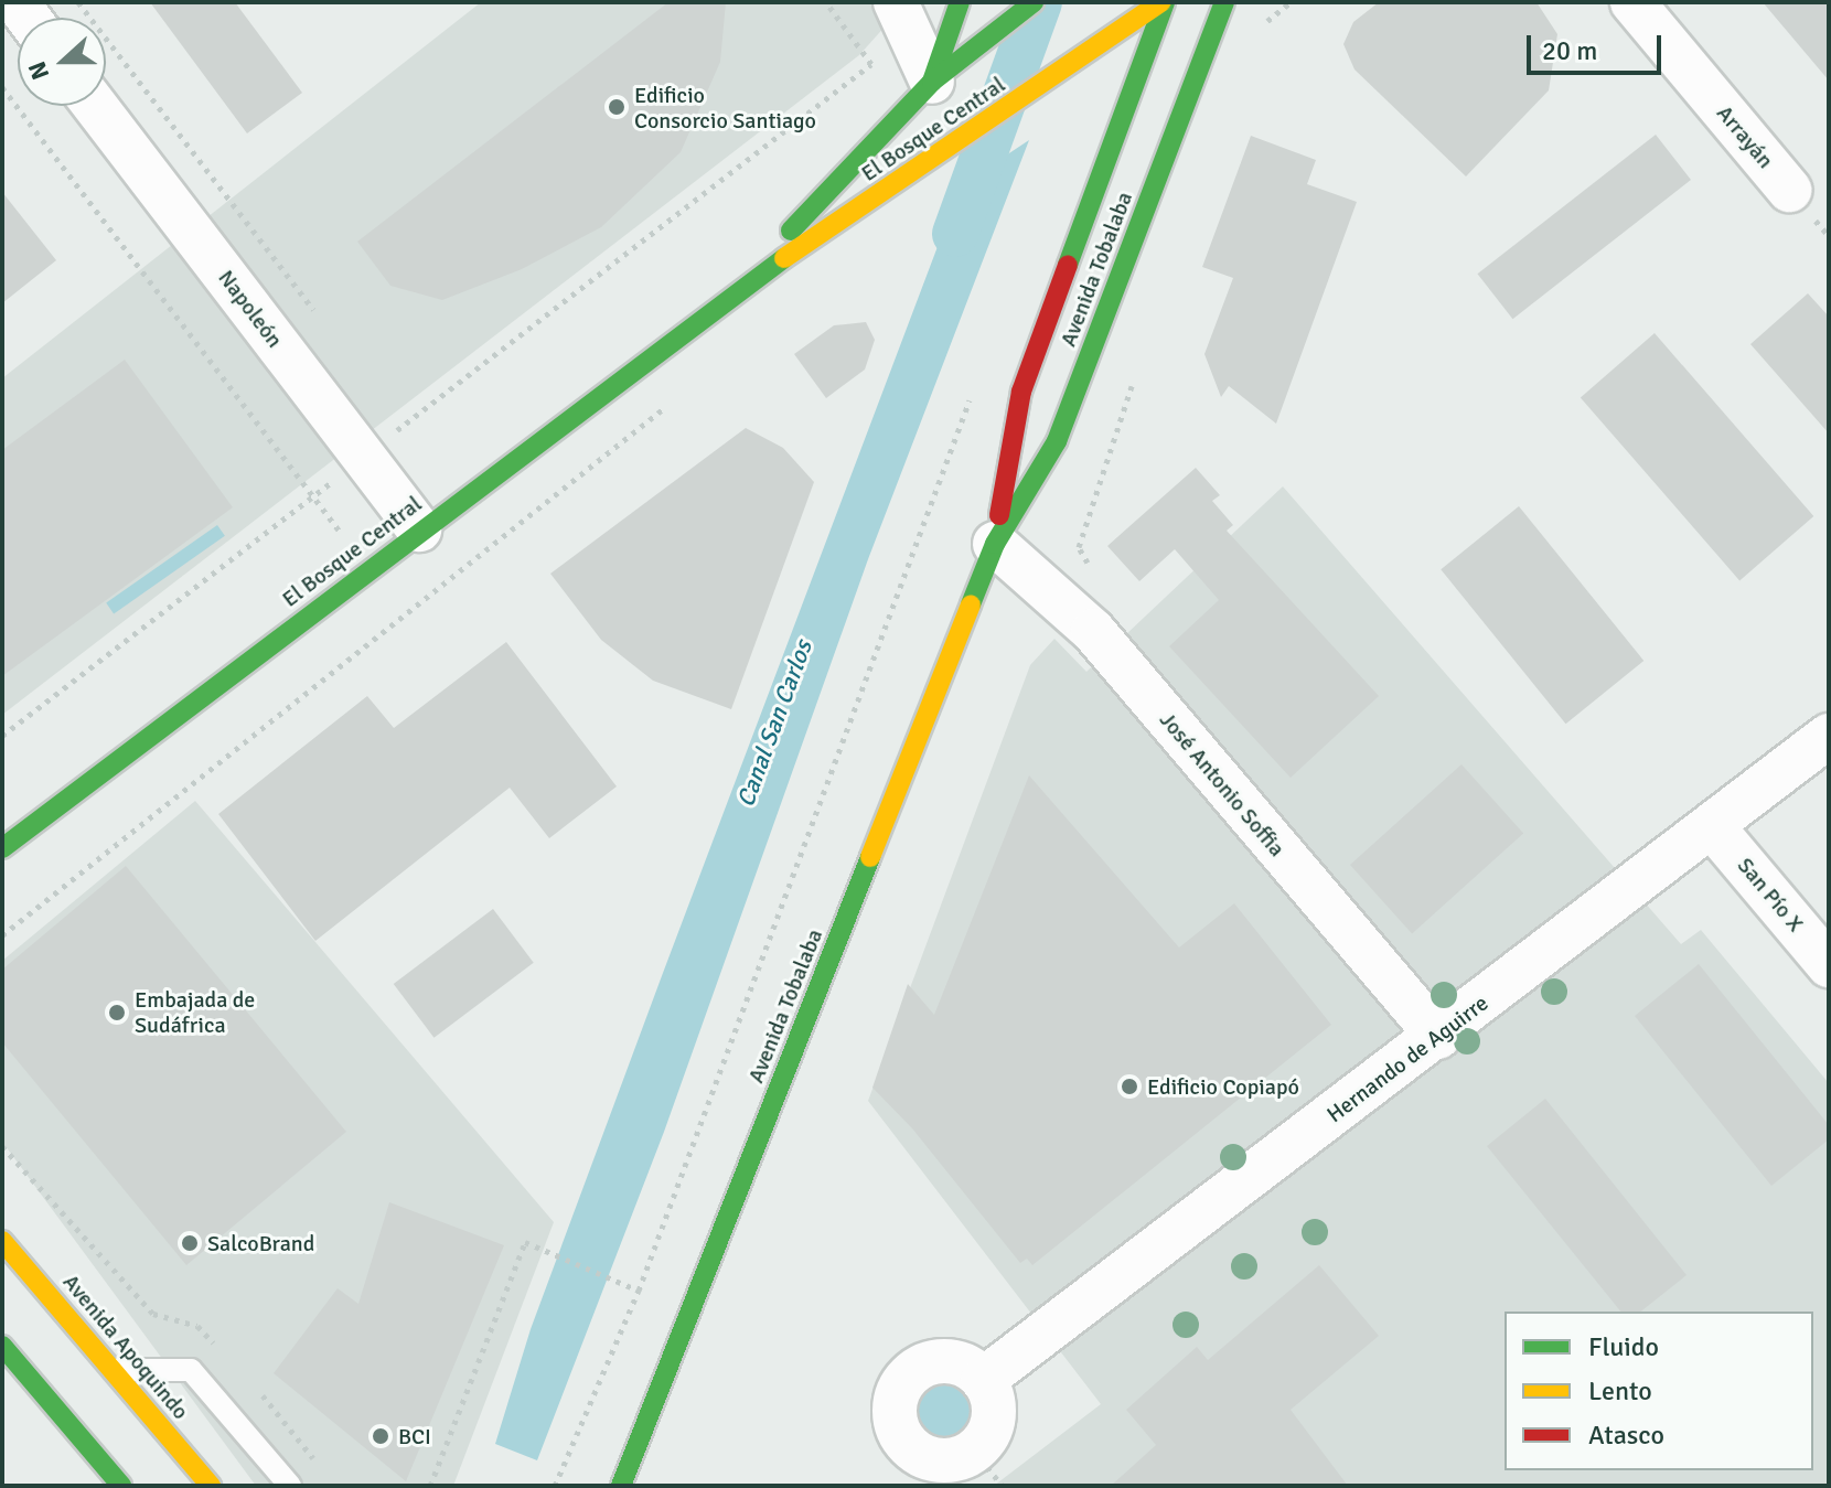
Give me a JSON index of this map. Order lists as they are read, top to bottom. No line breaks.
{"streets":{"main road":["El Bosque Central","Avenida Tobalaba","Avenida Apoquindo"],"street":["Arrayán","Napoleón","José Antonio Soffia","San Pío X","Hernando de Aguirre"]},"crossings":[["El Bosque Central","Avenida Tobalaba"],["El Bosque Central","Napoleón"],["Avenida Tobalaba","José Antonio Soffia"],["José Antonio Soffia","Hernando de Aguirre"],["San Pío X","Hernando de Aguirre"]],"water":["Canal San Carlos"],"places":["Edificio Consorcio Santiago","Embajada de Sudáfrica","Edificio Copiapó","SalcoBrand","BCI"],"legend":["Fluido","Lento","Atasco"],"scale_bar":"20 m","north":"left"}
